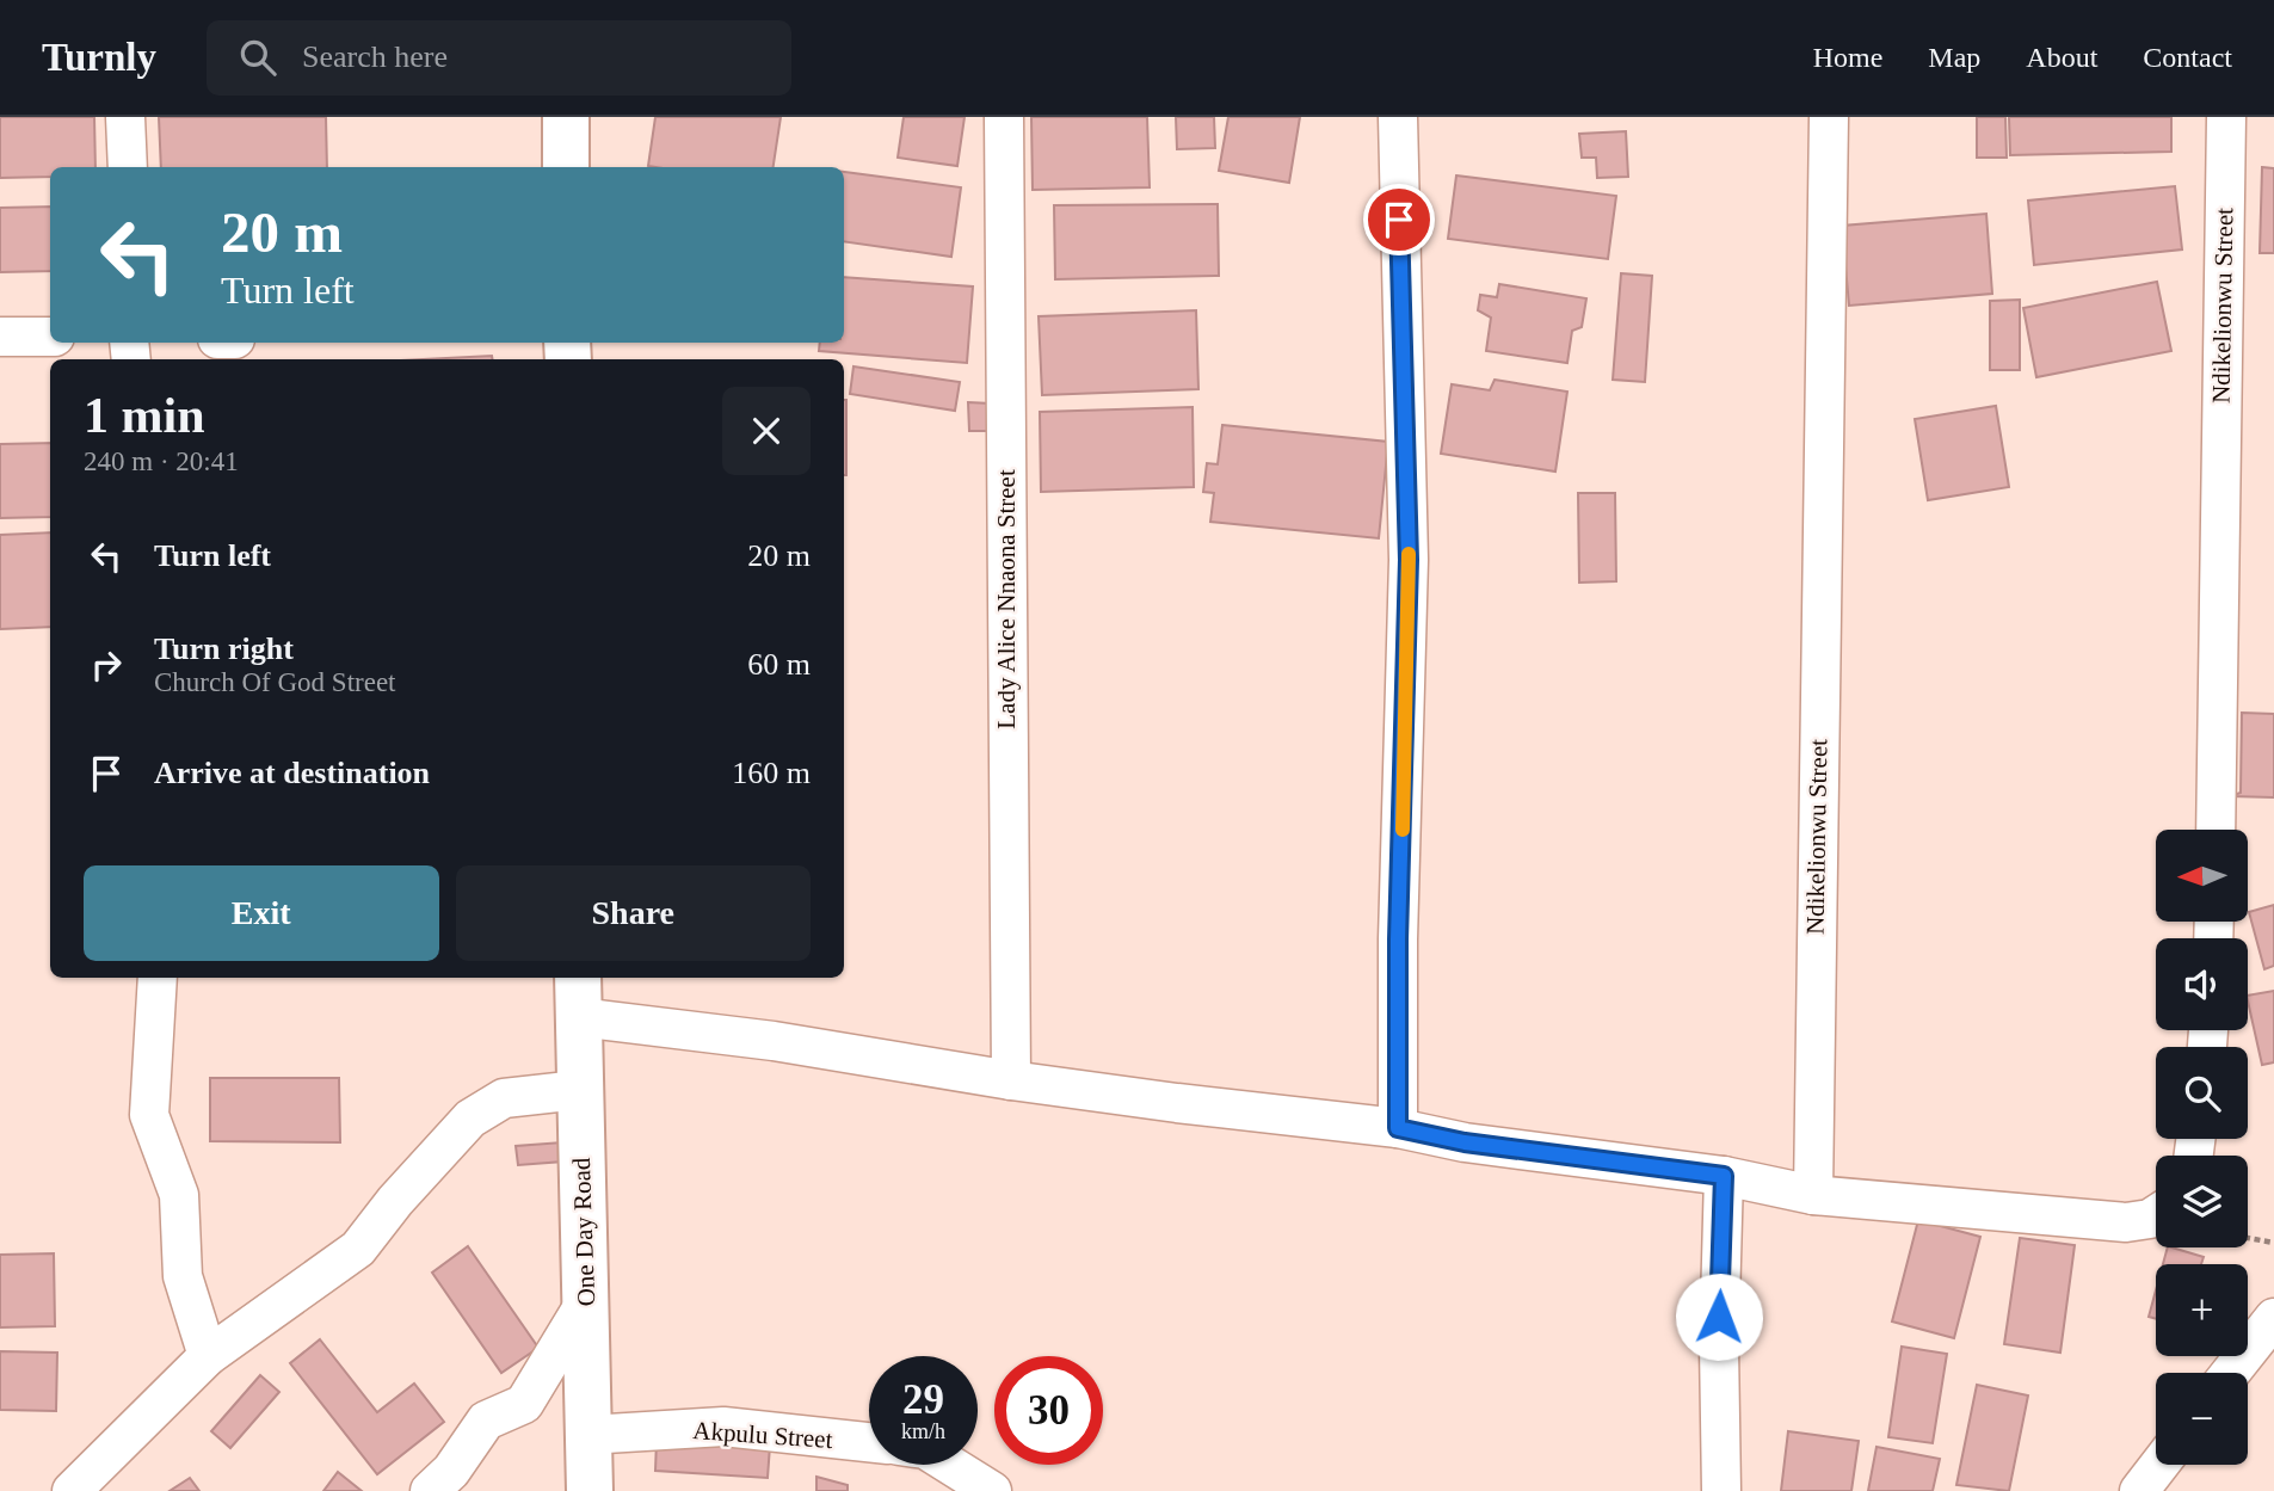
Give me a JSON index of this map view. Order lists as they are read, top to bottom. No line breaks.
{"streets":{"main road":["One Day Road"],"street":["Ndikelionwu Street","Lady Alice Nnaona Street","Akpulu Street"]},"crossings":[["One Day Road","Akpulu Street"]],"north":"left","page":{"header":"Turnly","search":"Search here","nav":["Home","Map","About","Contact"],"turn":["20 m","Turn left"],"heading":["1 min","240 m · 20:41"],"list":[{"name":"Turn left","value":"20 m"},{"name":"Turn right","note":"Church Of God Street","value":"60 m"},{"name":"Arrive at destination","value":"160 m"}],"map_buttons":["+","−"],"buttons":["Exit","Share"],"speed":"29 km/h","limit":"30"}}
